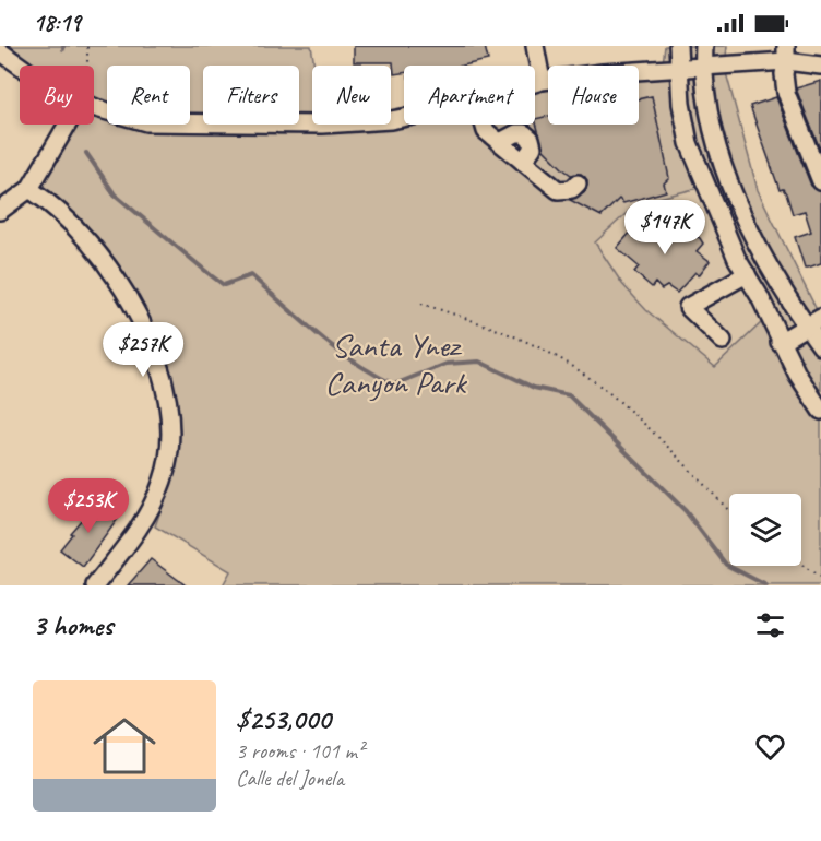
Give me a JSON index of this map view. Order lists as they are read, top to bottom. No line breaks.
{"parks":["Santa Ynez Canyon Park"],"page":{"status":"18:19","chip":["Buy","Rent","Filters","New","Apartment","House"],"price":["$147K","$257K","$253K"],"heading":"3 homes","list":[{"name":"$253,000","note":"3 rooms · 101 m² · Calle del Jonela"}]}}
